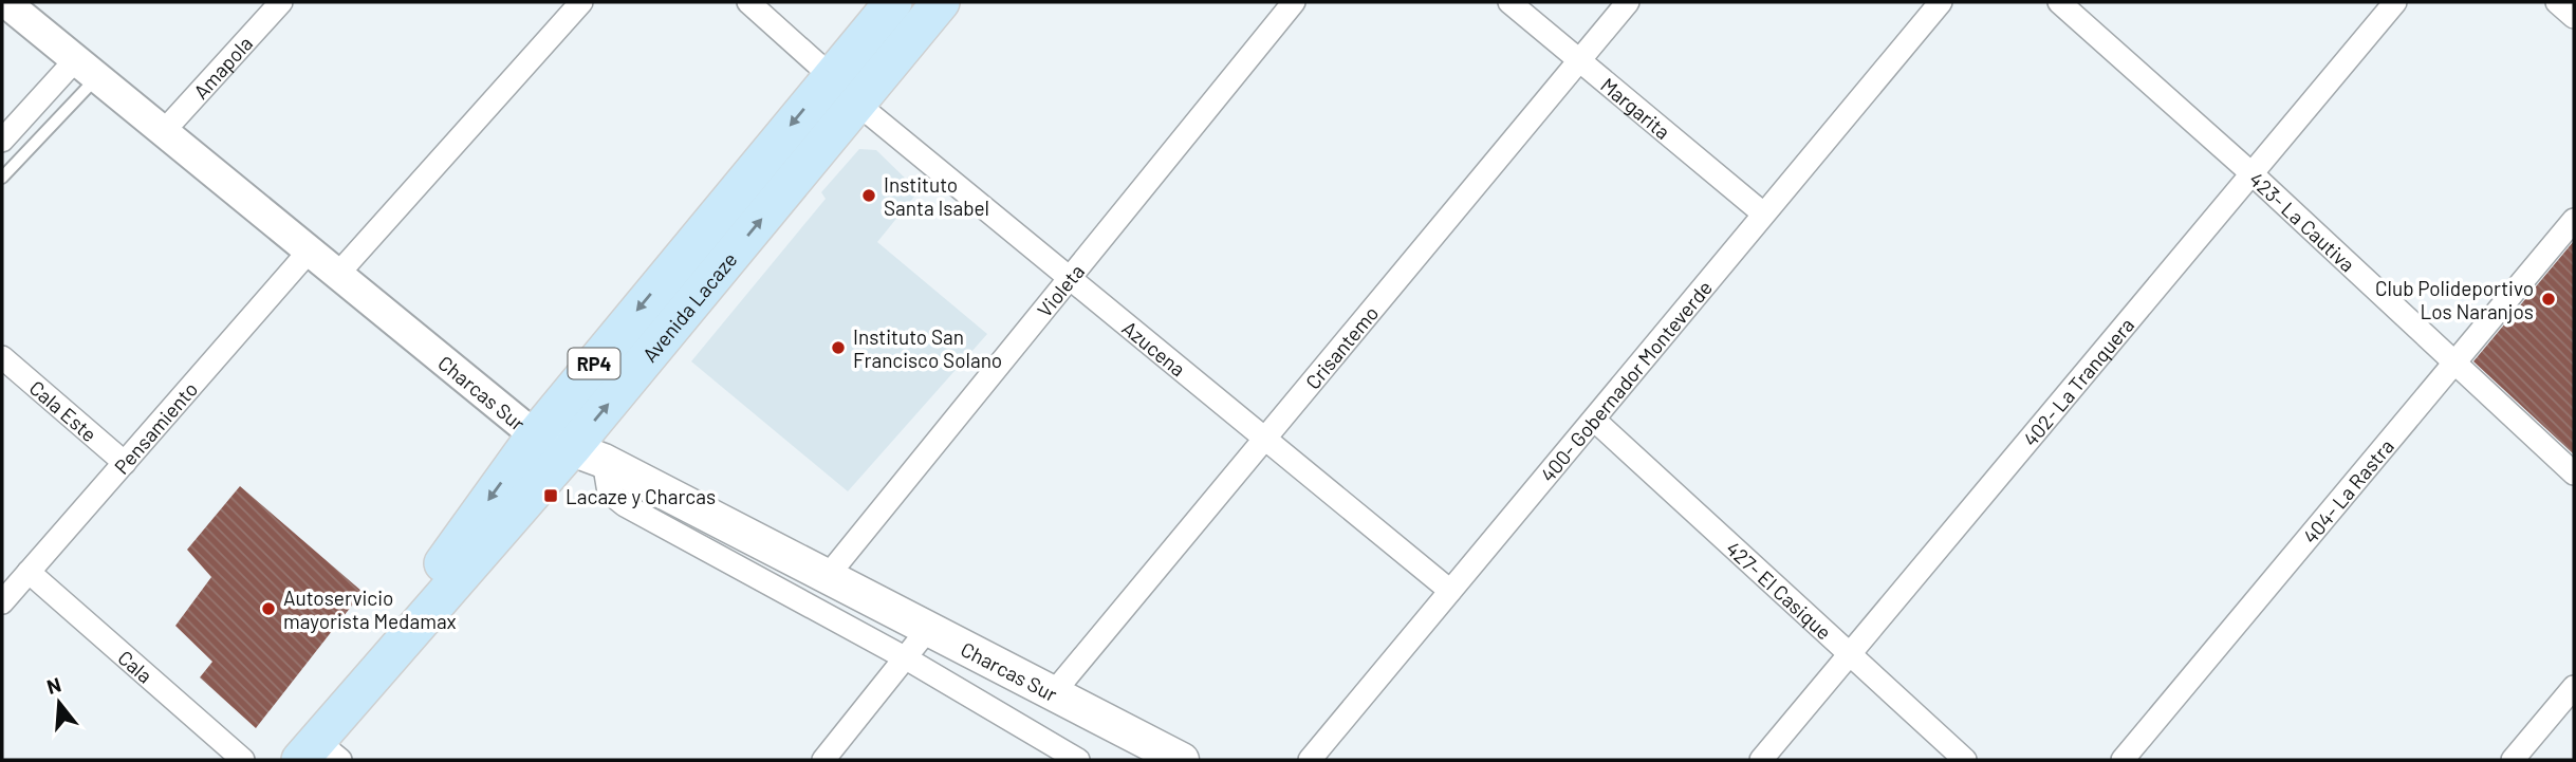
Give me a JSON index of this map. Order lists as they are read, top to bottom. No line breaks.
{"streets":{"main road":["Avenida Lacaze","RP4","Charcas Sur"],"street":["Amapola","Margarita","423- La Cautiva","Violeta","Crisantemo","Azucena","400- Gobernador Monteverde","402- La Tranquera","Cala Este","Pensamiento","404- La Rastra","427- El Casique","Cala"]},"crossings":[["Amapola","Charcas Sur"],["Margarita","Crisantemo"],["Margarita","400- Gobernador Monteverde"],["423- La Cautiva","402- La Tranquera"],["423- La Cautiva","404- La Rastra"],["Violeta","Azucena"],["Violeta","Charcas Sur"],["Avenida Lacaze","Azucena"],["Avenida Lacaze","Charcas Sur"],["Crisantemo","Azucena"],["Crisantemo","Charcas Sur"],["Azucena","400- Gobernador Monteverde"],["400- Gobernador Monteverde","427- El Casique"],["402- La Tranquera","427- El Casique"],["Charcas Sur","Pensamiento"],["Cala Este","Pensamiento"],["Pensamiento","Cala"]],"places":{"other":["Instituto Santa Isabel","Club Polideportivo Los Naranjos","Instituto San Francisco Solano","Autoservicio mayorista Medamax"],"transit":["Lacaze y Charcas"]},"north":"top"}
